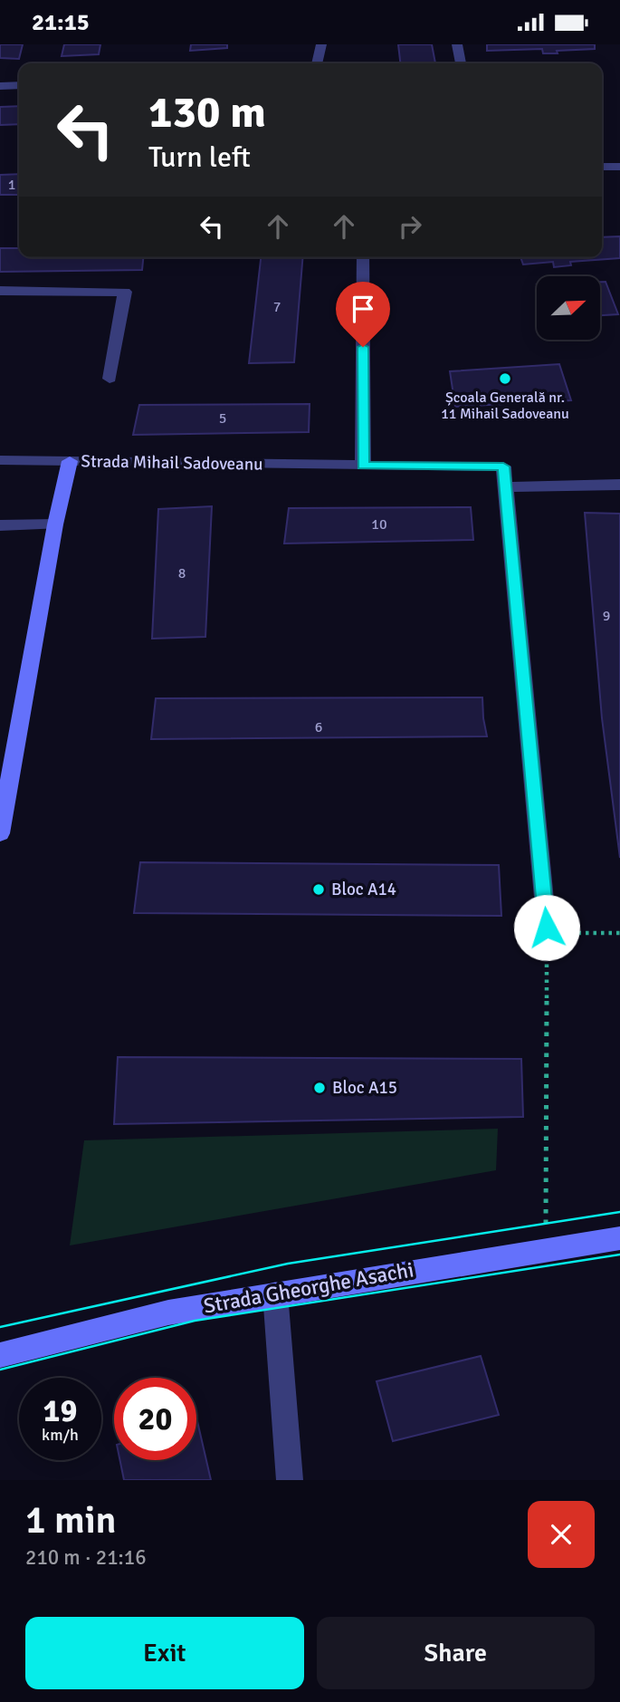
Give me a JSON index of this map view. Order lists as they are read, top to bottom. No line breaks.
{"streets":{"street":["Strada Mihail Sadoveanu","Strada Gheorghe Asachi"]},"places":["Școala Generală nr. 11 Mihail Sadoveanu","Bloc A14","Bloc A15"],"house_numbers":["1","7","5","10","8","9","6"],"north":"top right","page":{"status":"21:15","turn":["130 m","Turn left"],"speed":"19 km/h","limit":"20","heading":["1 min","210 m · 21:16"],"buttons":["Exit","Share"]}}
